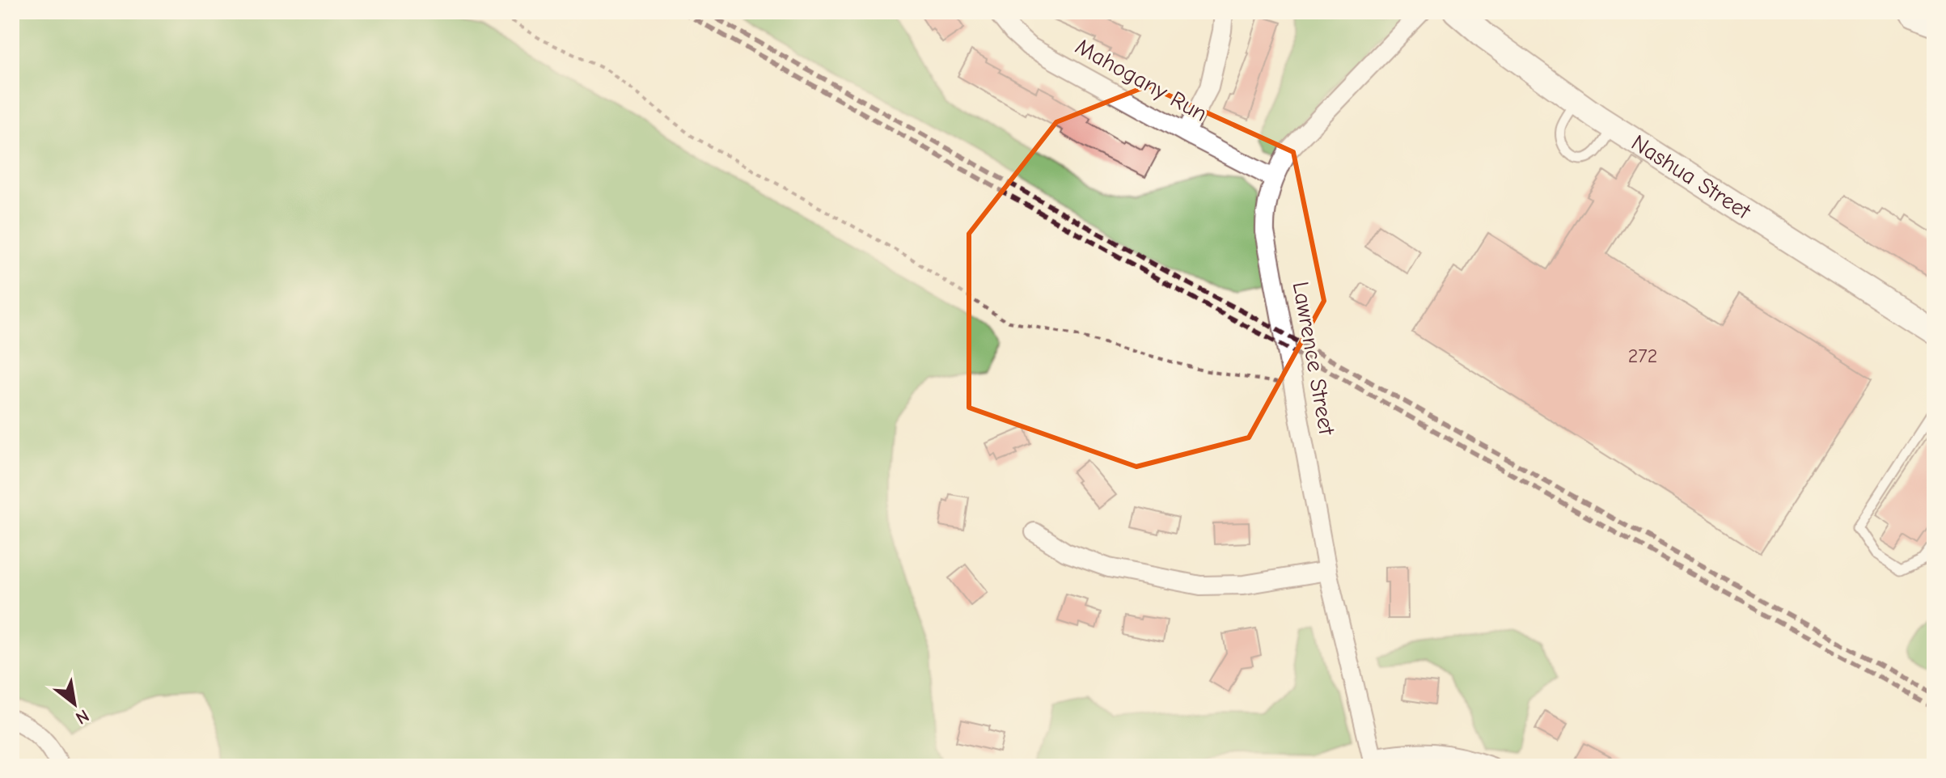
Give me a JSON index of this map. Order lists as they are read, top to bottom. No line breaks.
{"streets":{"main road":["Nashua Street"],"street":["Mahogany Run","Lawrence Street"]},"crossings":[["Mahogany Run","Lawrence Street"]],"house_numbers":["272"],"north":"bottom right"}
